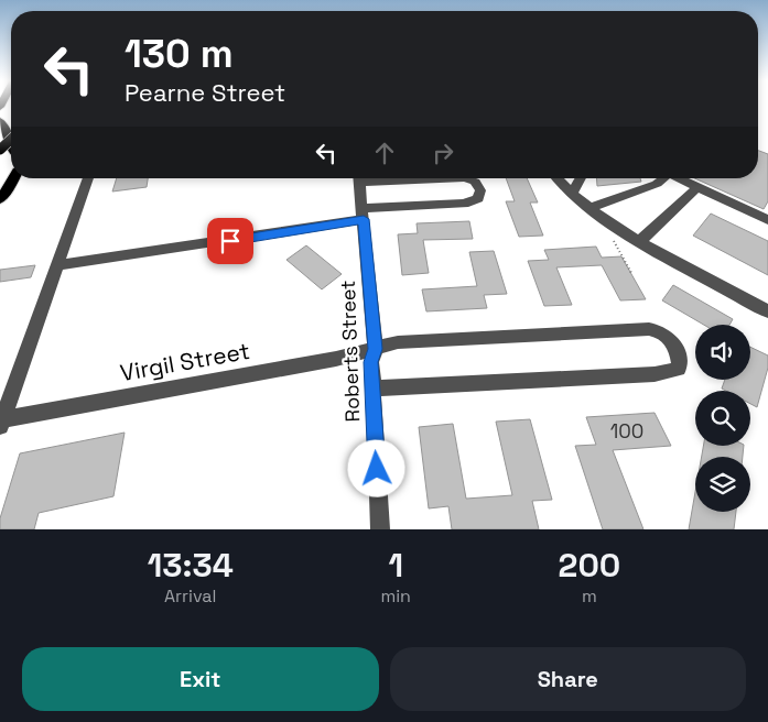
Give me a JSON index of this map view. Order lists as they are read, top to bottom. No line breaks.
{"streets":{"street":["Roberts Street","Virgil Street"]},"crossings":[["Roberts Street","Virgil Street"]],"house_numbers":["100"],"page":{"turn":["130 m","Pearne Street"],"eta":["13:34","Arrival","1","min","200","m"],"buttons":["Exit","Share"]}}
